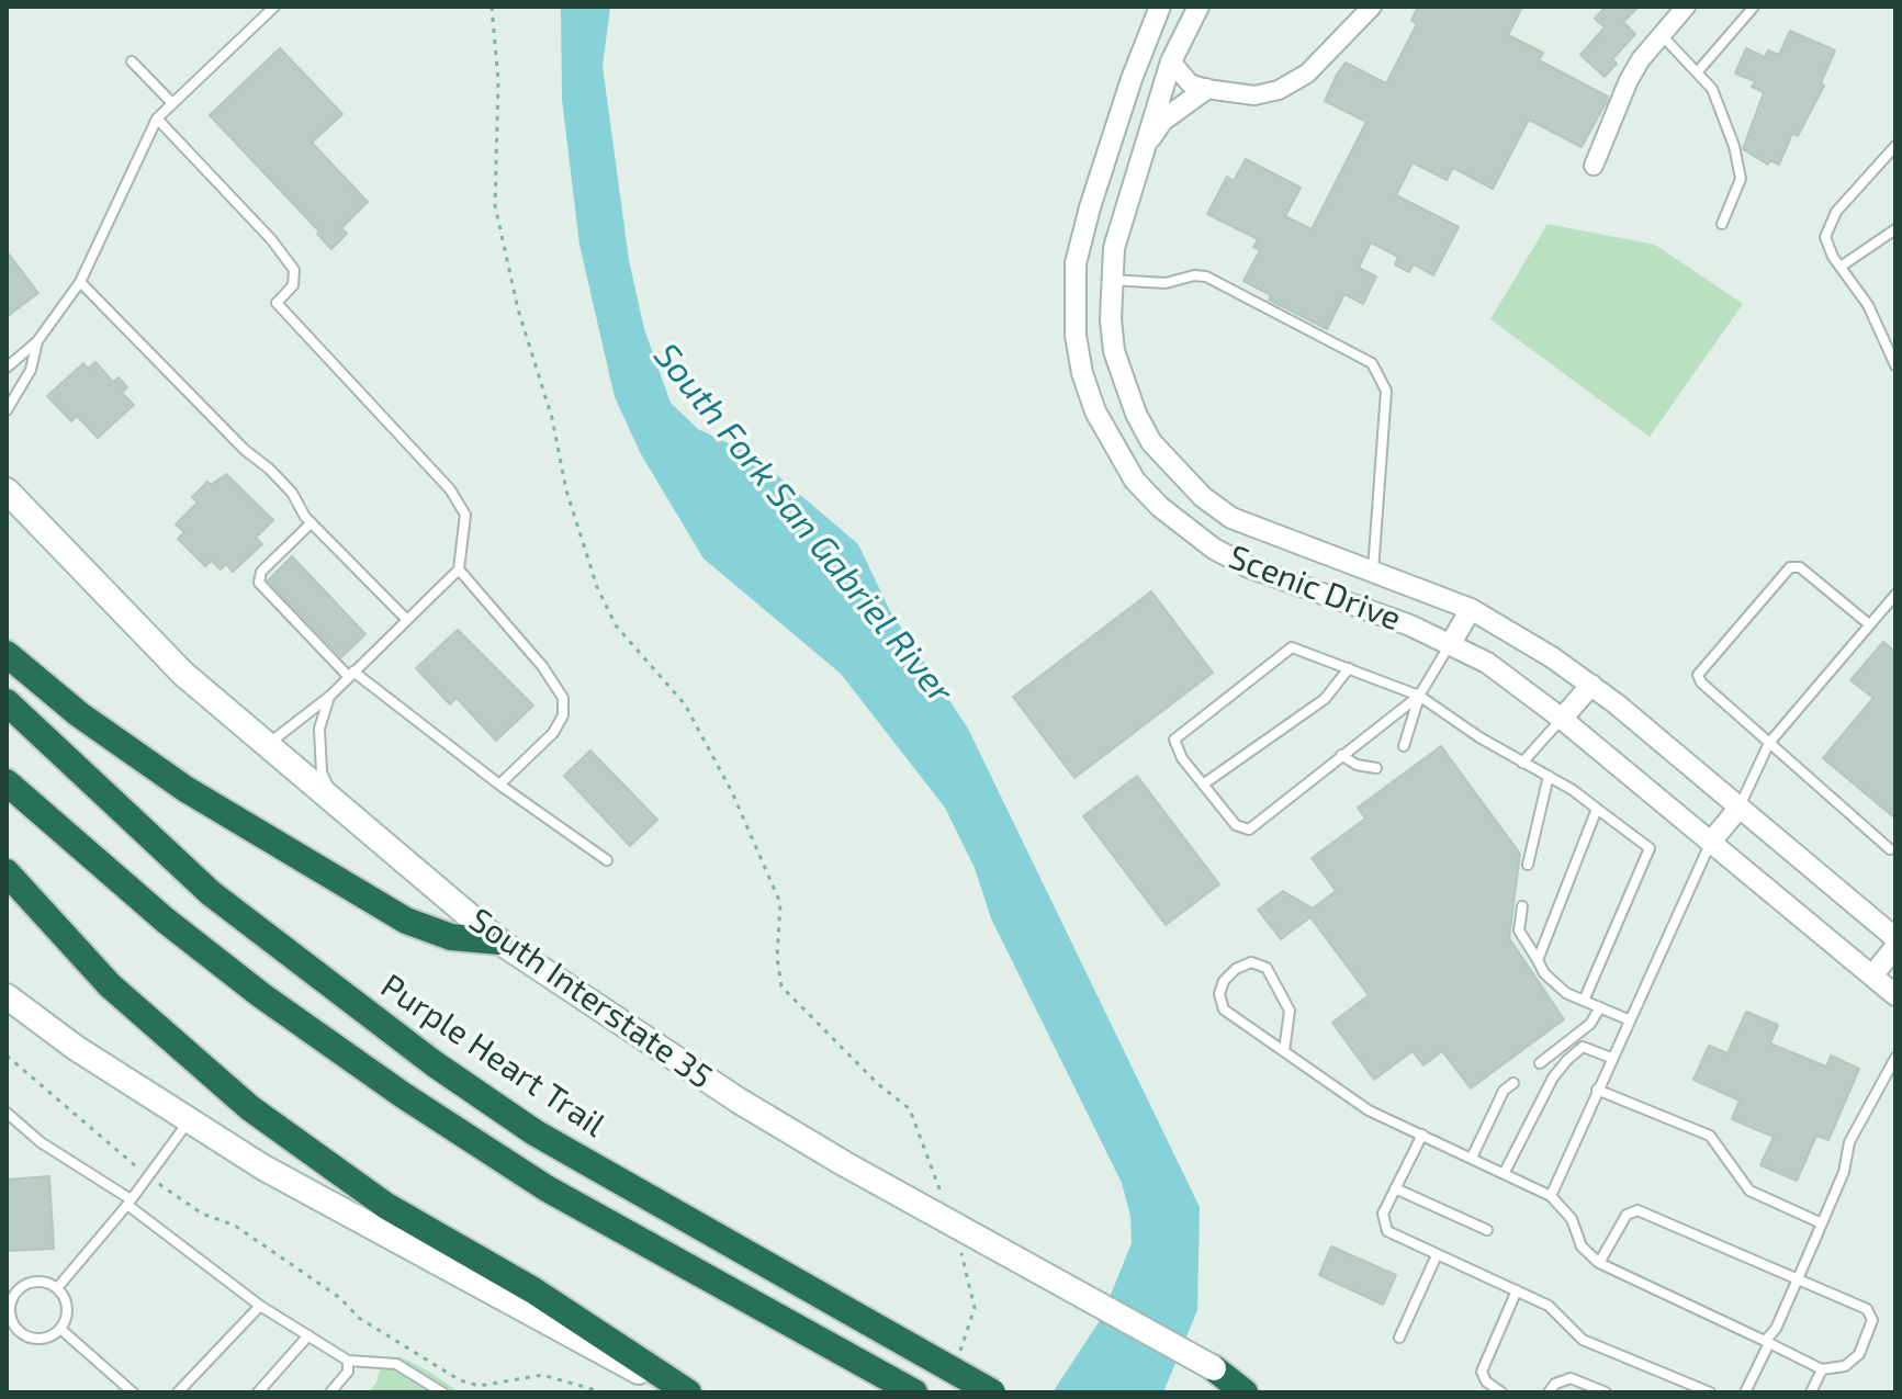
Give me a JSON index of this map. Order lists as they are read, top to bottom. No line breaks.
{"streets":{"highway":["Purple Heart Trail"],"main road":["South Interstate 35"],"street":["Scenic Drive"]},"water":["South Fork San Gabriel River"]}
